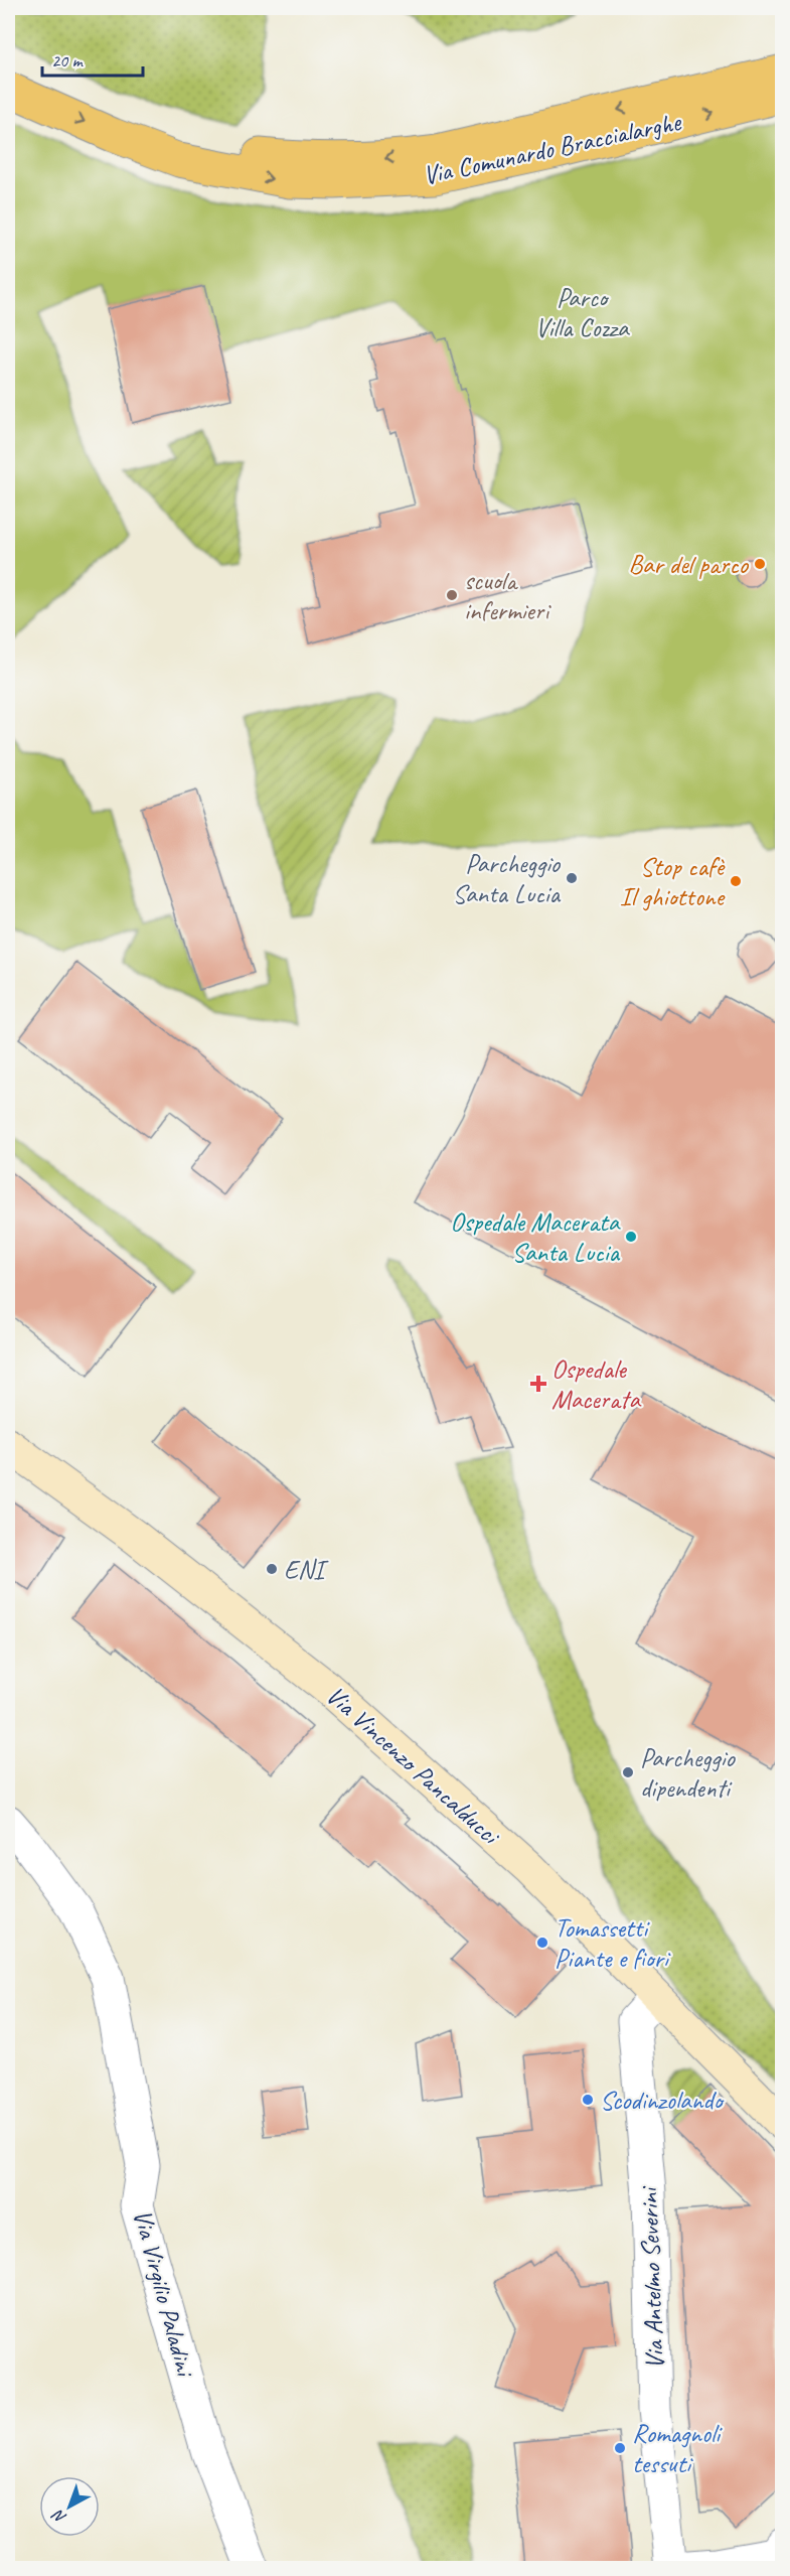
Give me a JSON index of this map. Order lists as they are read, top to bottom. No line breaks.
{"streets":{"main road":["Via Comunardo Braccialarghe","Via Vincenzo Pancalducci"],"street":["Via Antelmo Severini","Via Virgilio Paladini"]},"crossings":[["Via Vincenzo Pancalducci","Via Antelmo Severini"]],"parks":["Parco Villa Cozza"],"places":{"other":["Bar del parco","scuola infermieri","Parcheggio Santa Lucia","Stop cafè Il ghiottone","Ospedale Macerata Santa Lucia","ENI","Parcheggio dipendenti","Tomassetti Piante e fiori","Scodinzolando","Romagnoli tessuti"],"health":["Ospedale Macerata"]},"scale_bar":"20 m","north":"bottom left"}
